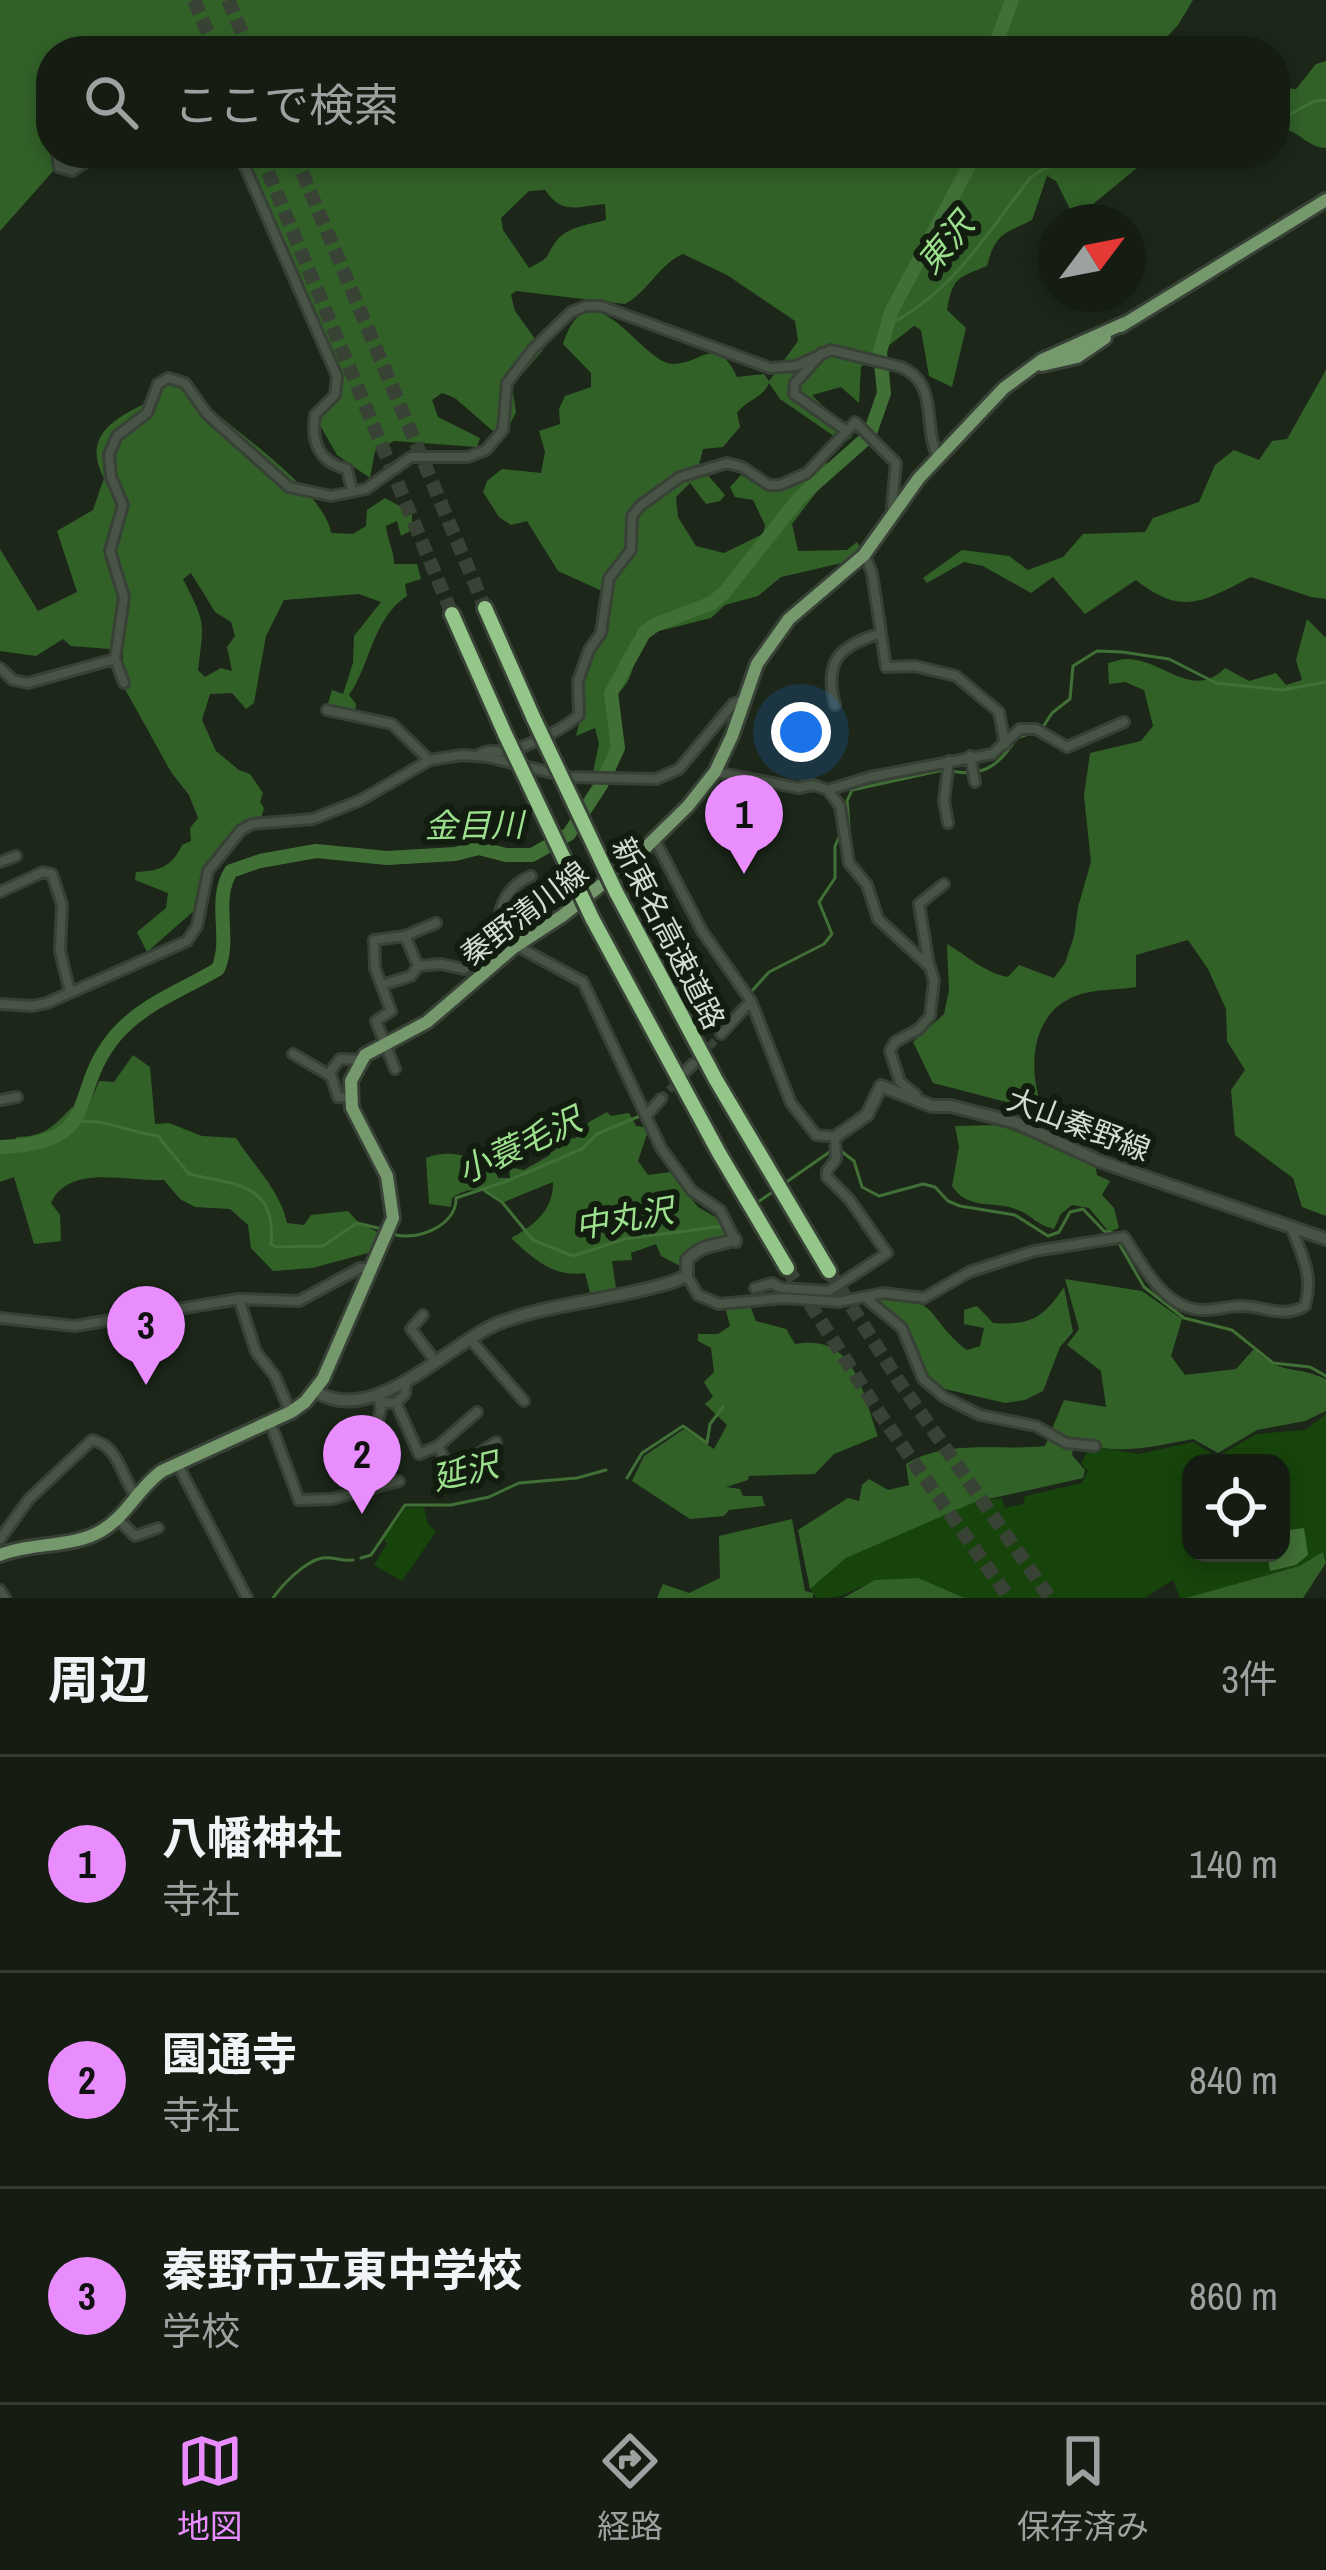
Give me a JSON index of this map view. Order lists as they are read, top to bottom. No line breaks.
{"streets":{"highway":["新東名高速道路"],"main road":["秦野清川線","大山秦野線"]},"water":["東沢","金目川","小蓑毛沢","中丸沢","延沢"],"north":"top right","page":{"search":"ここで検索","pins":["1","3","2"],"heading":["周辺","3件"],"list":[{"mark":"1","name":"八幡神社","note":"寺社","value":"140 m"},{"mark":"2","name":"園通寺","note":"寺社","value":"840 m"},{"mark":"3","name":"秦野市立東中学校","note":"学校","value":"860 m"}],"nav":["地図","経路","保存済み"]}}
